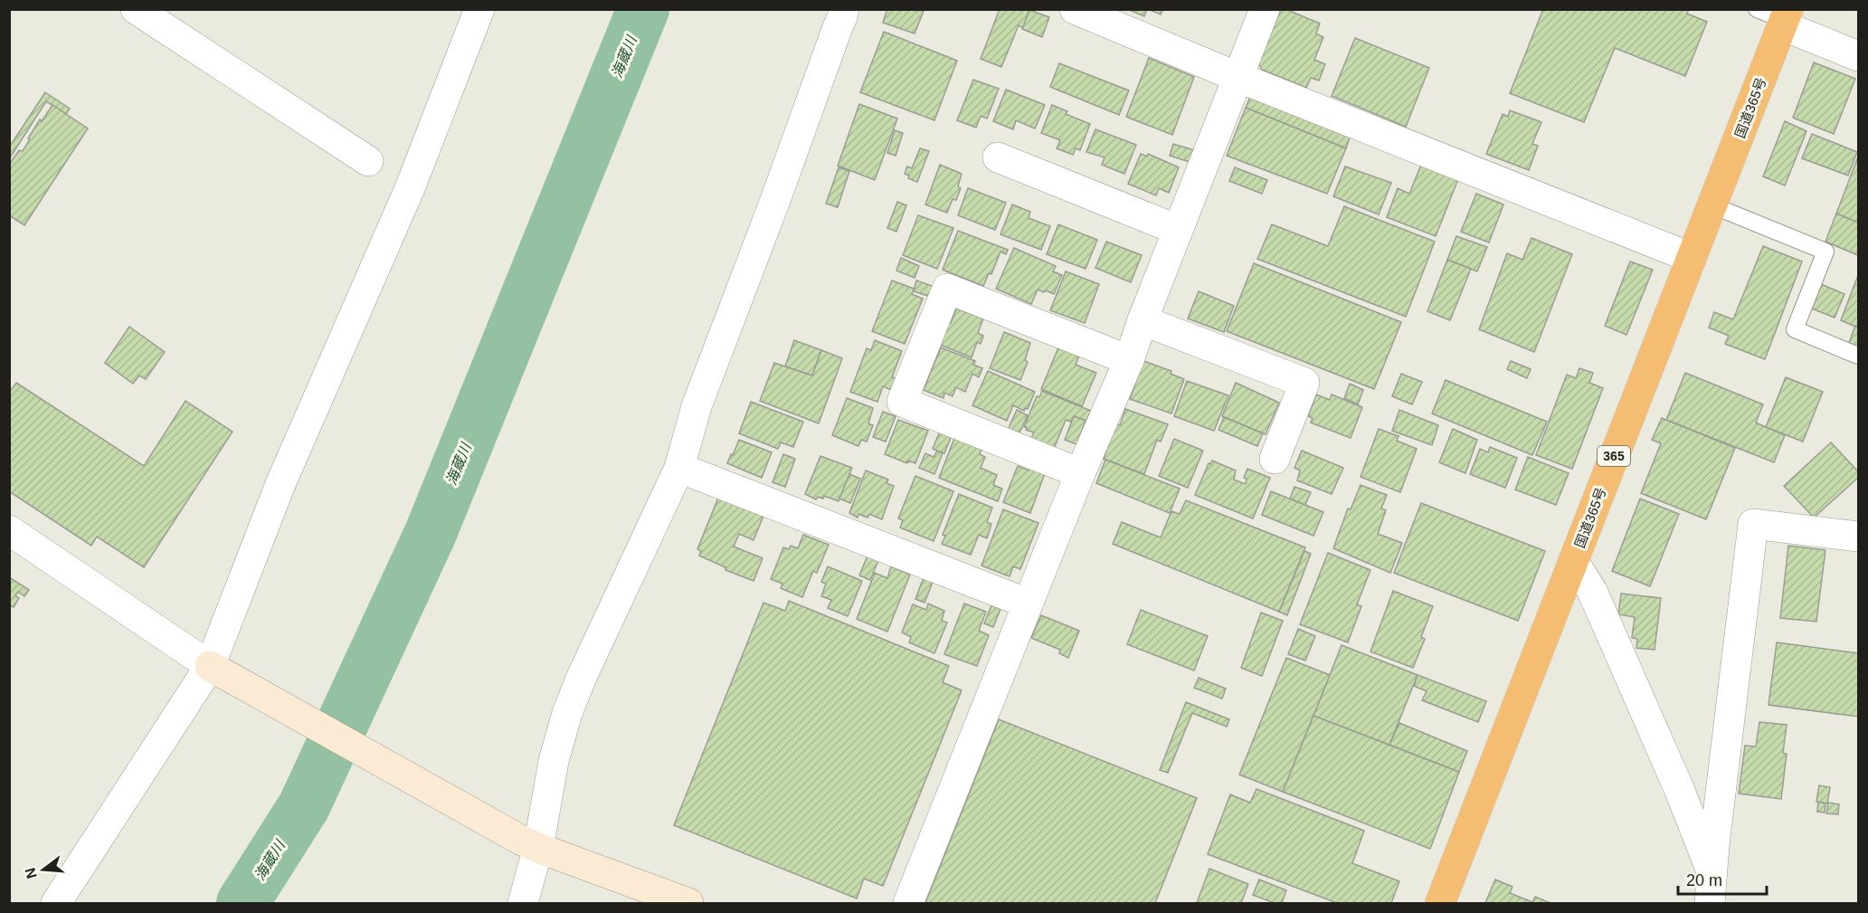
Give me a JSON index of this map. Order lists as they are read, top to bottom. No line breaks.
{"streets":{"highway":["国道365号","365"]},"water":["海蔵川"],"scale_bar":"20 m","north":"left"}
